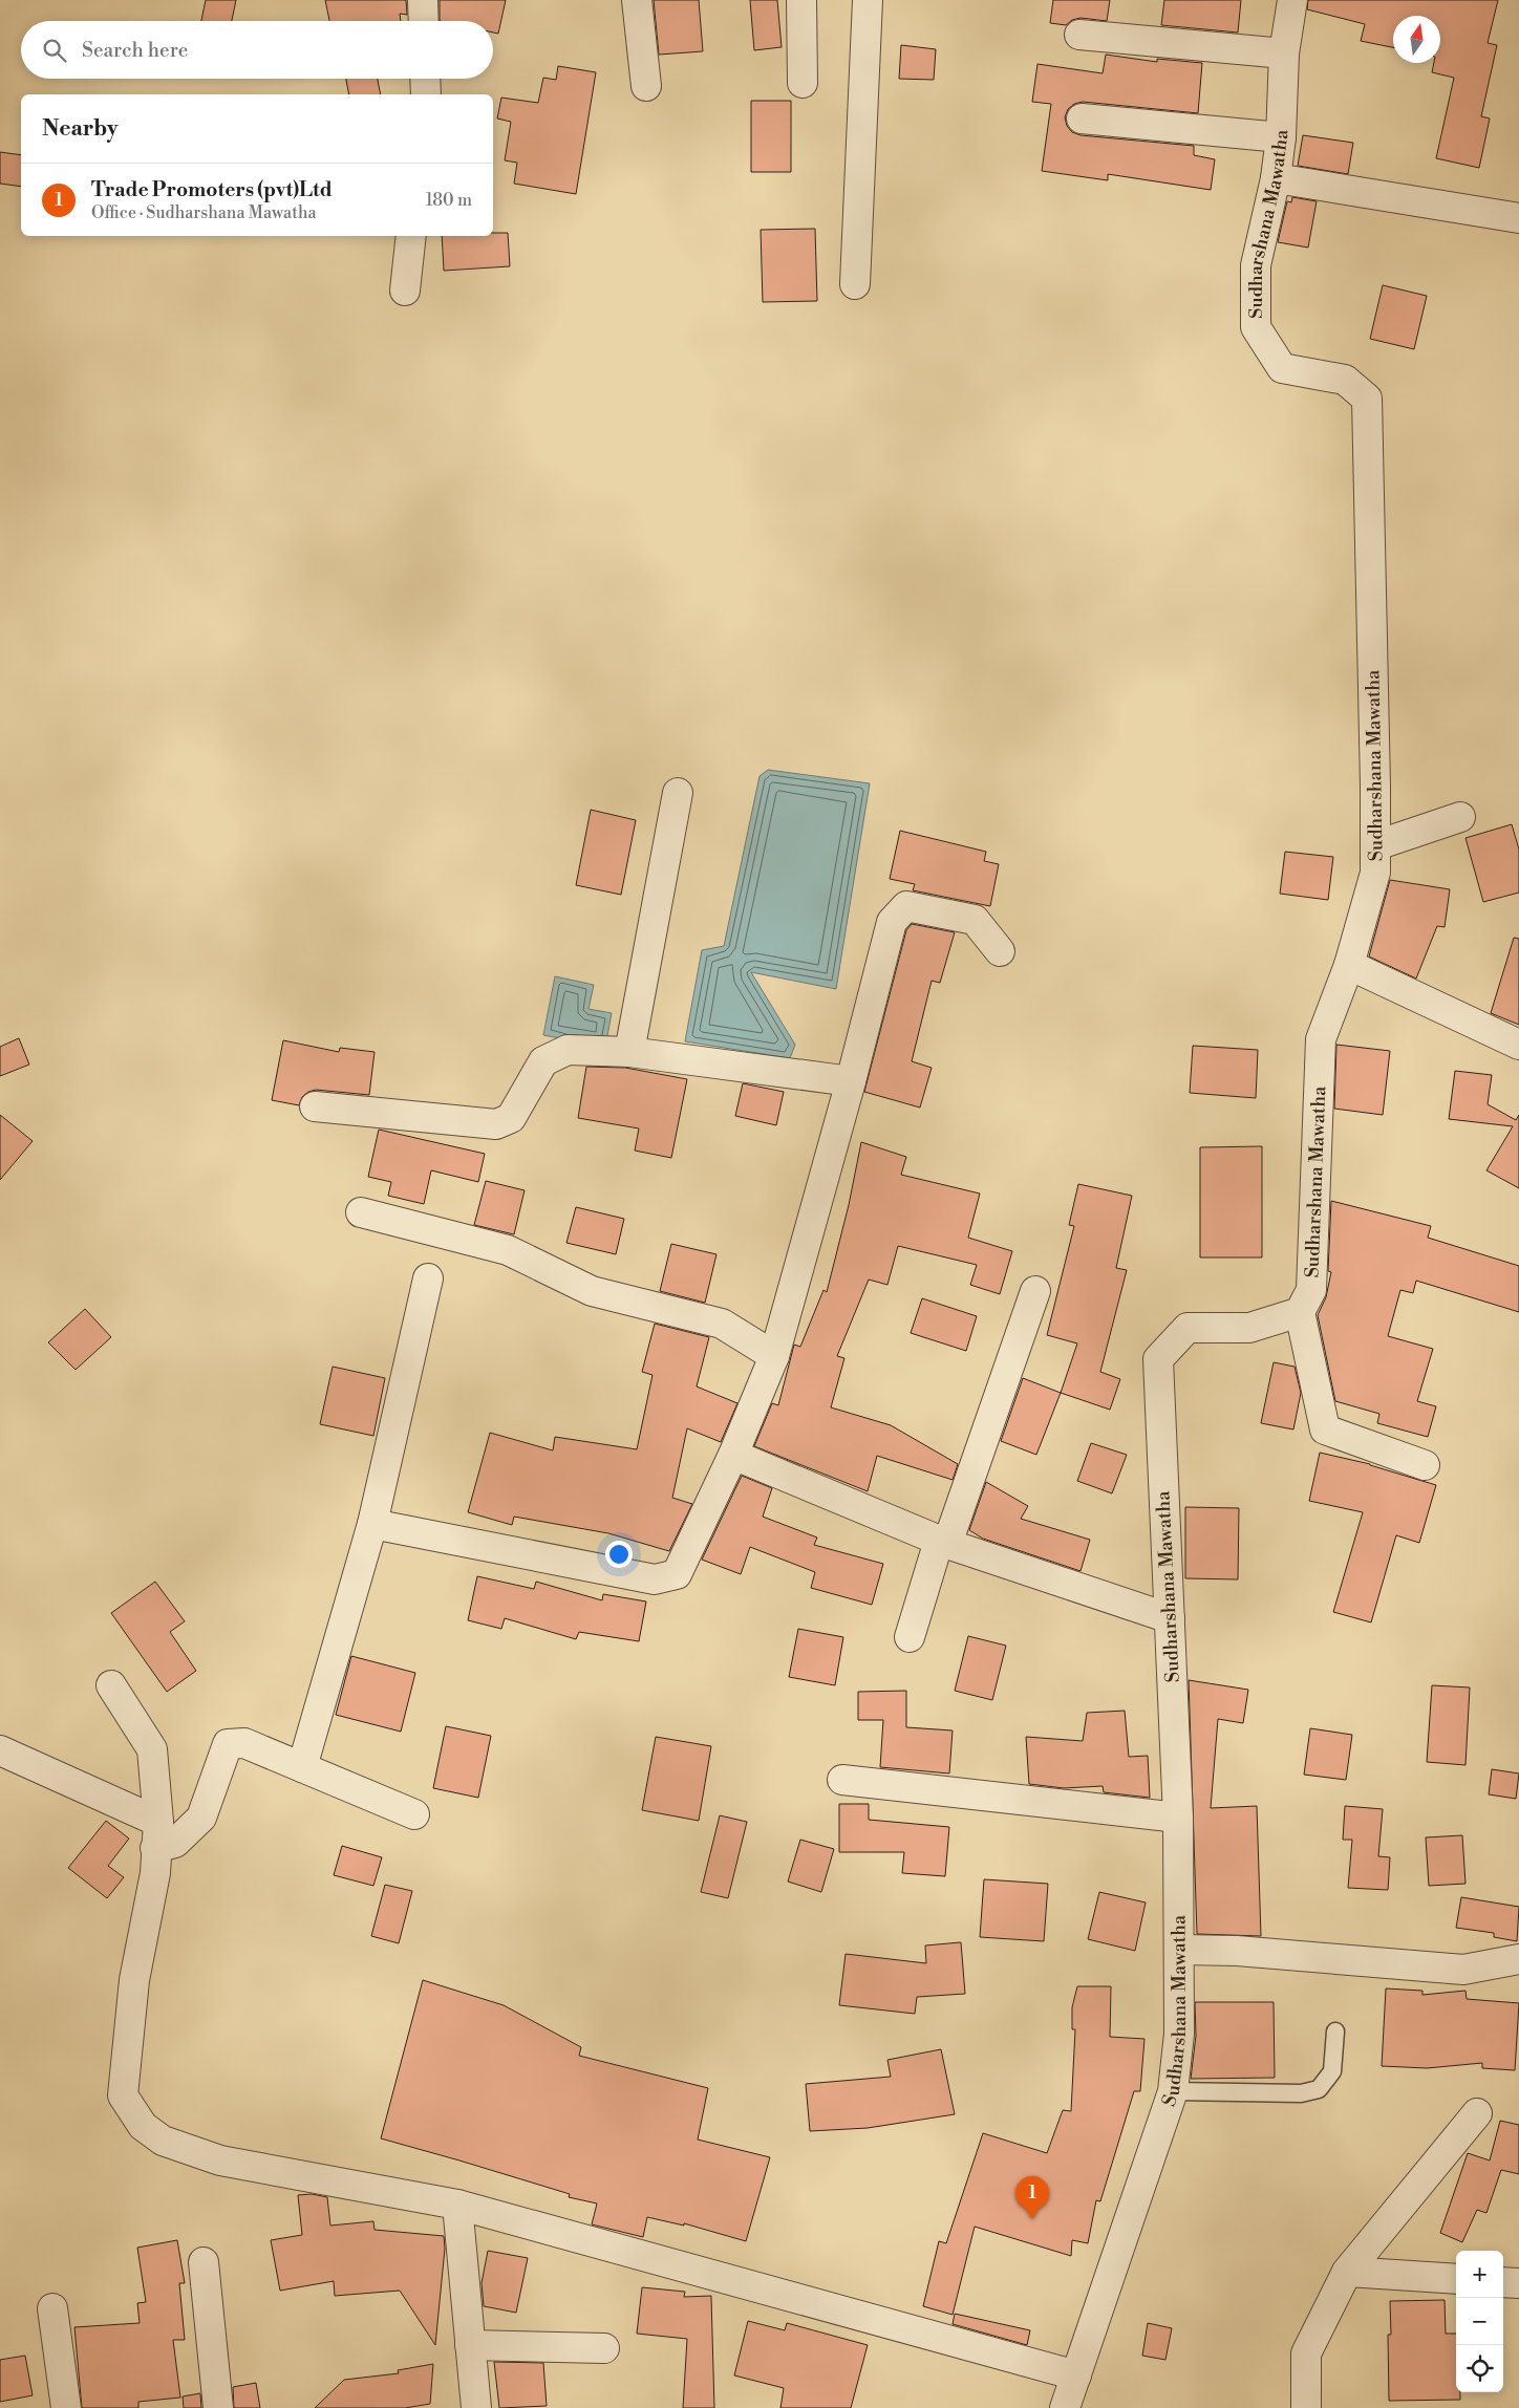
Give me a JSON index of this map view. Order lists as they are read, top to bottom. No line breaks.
{"streets":{"street":["Sudharshana Mawatha"]},"north":"top","page":{"search":"Search here","heading":"Nearby","list":[{"mark":"1","name":"Trade Promoters (pvt)Ltd","note":"Office · Sudharshana Mawatha","value":"180 m"}],"pins":"1","map_buttons":["+","−"]}}
